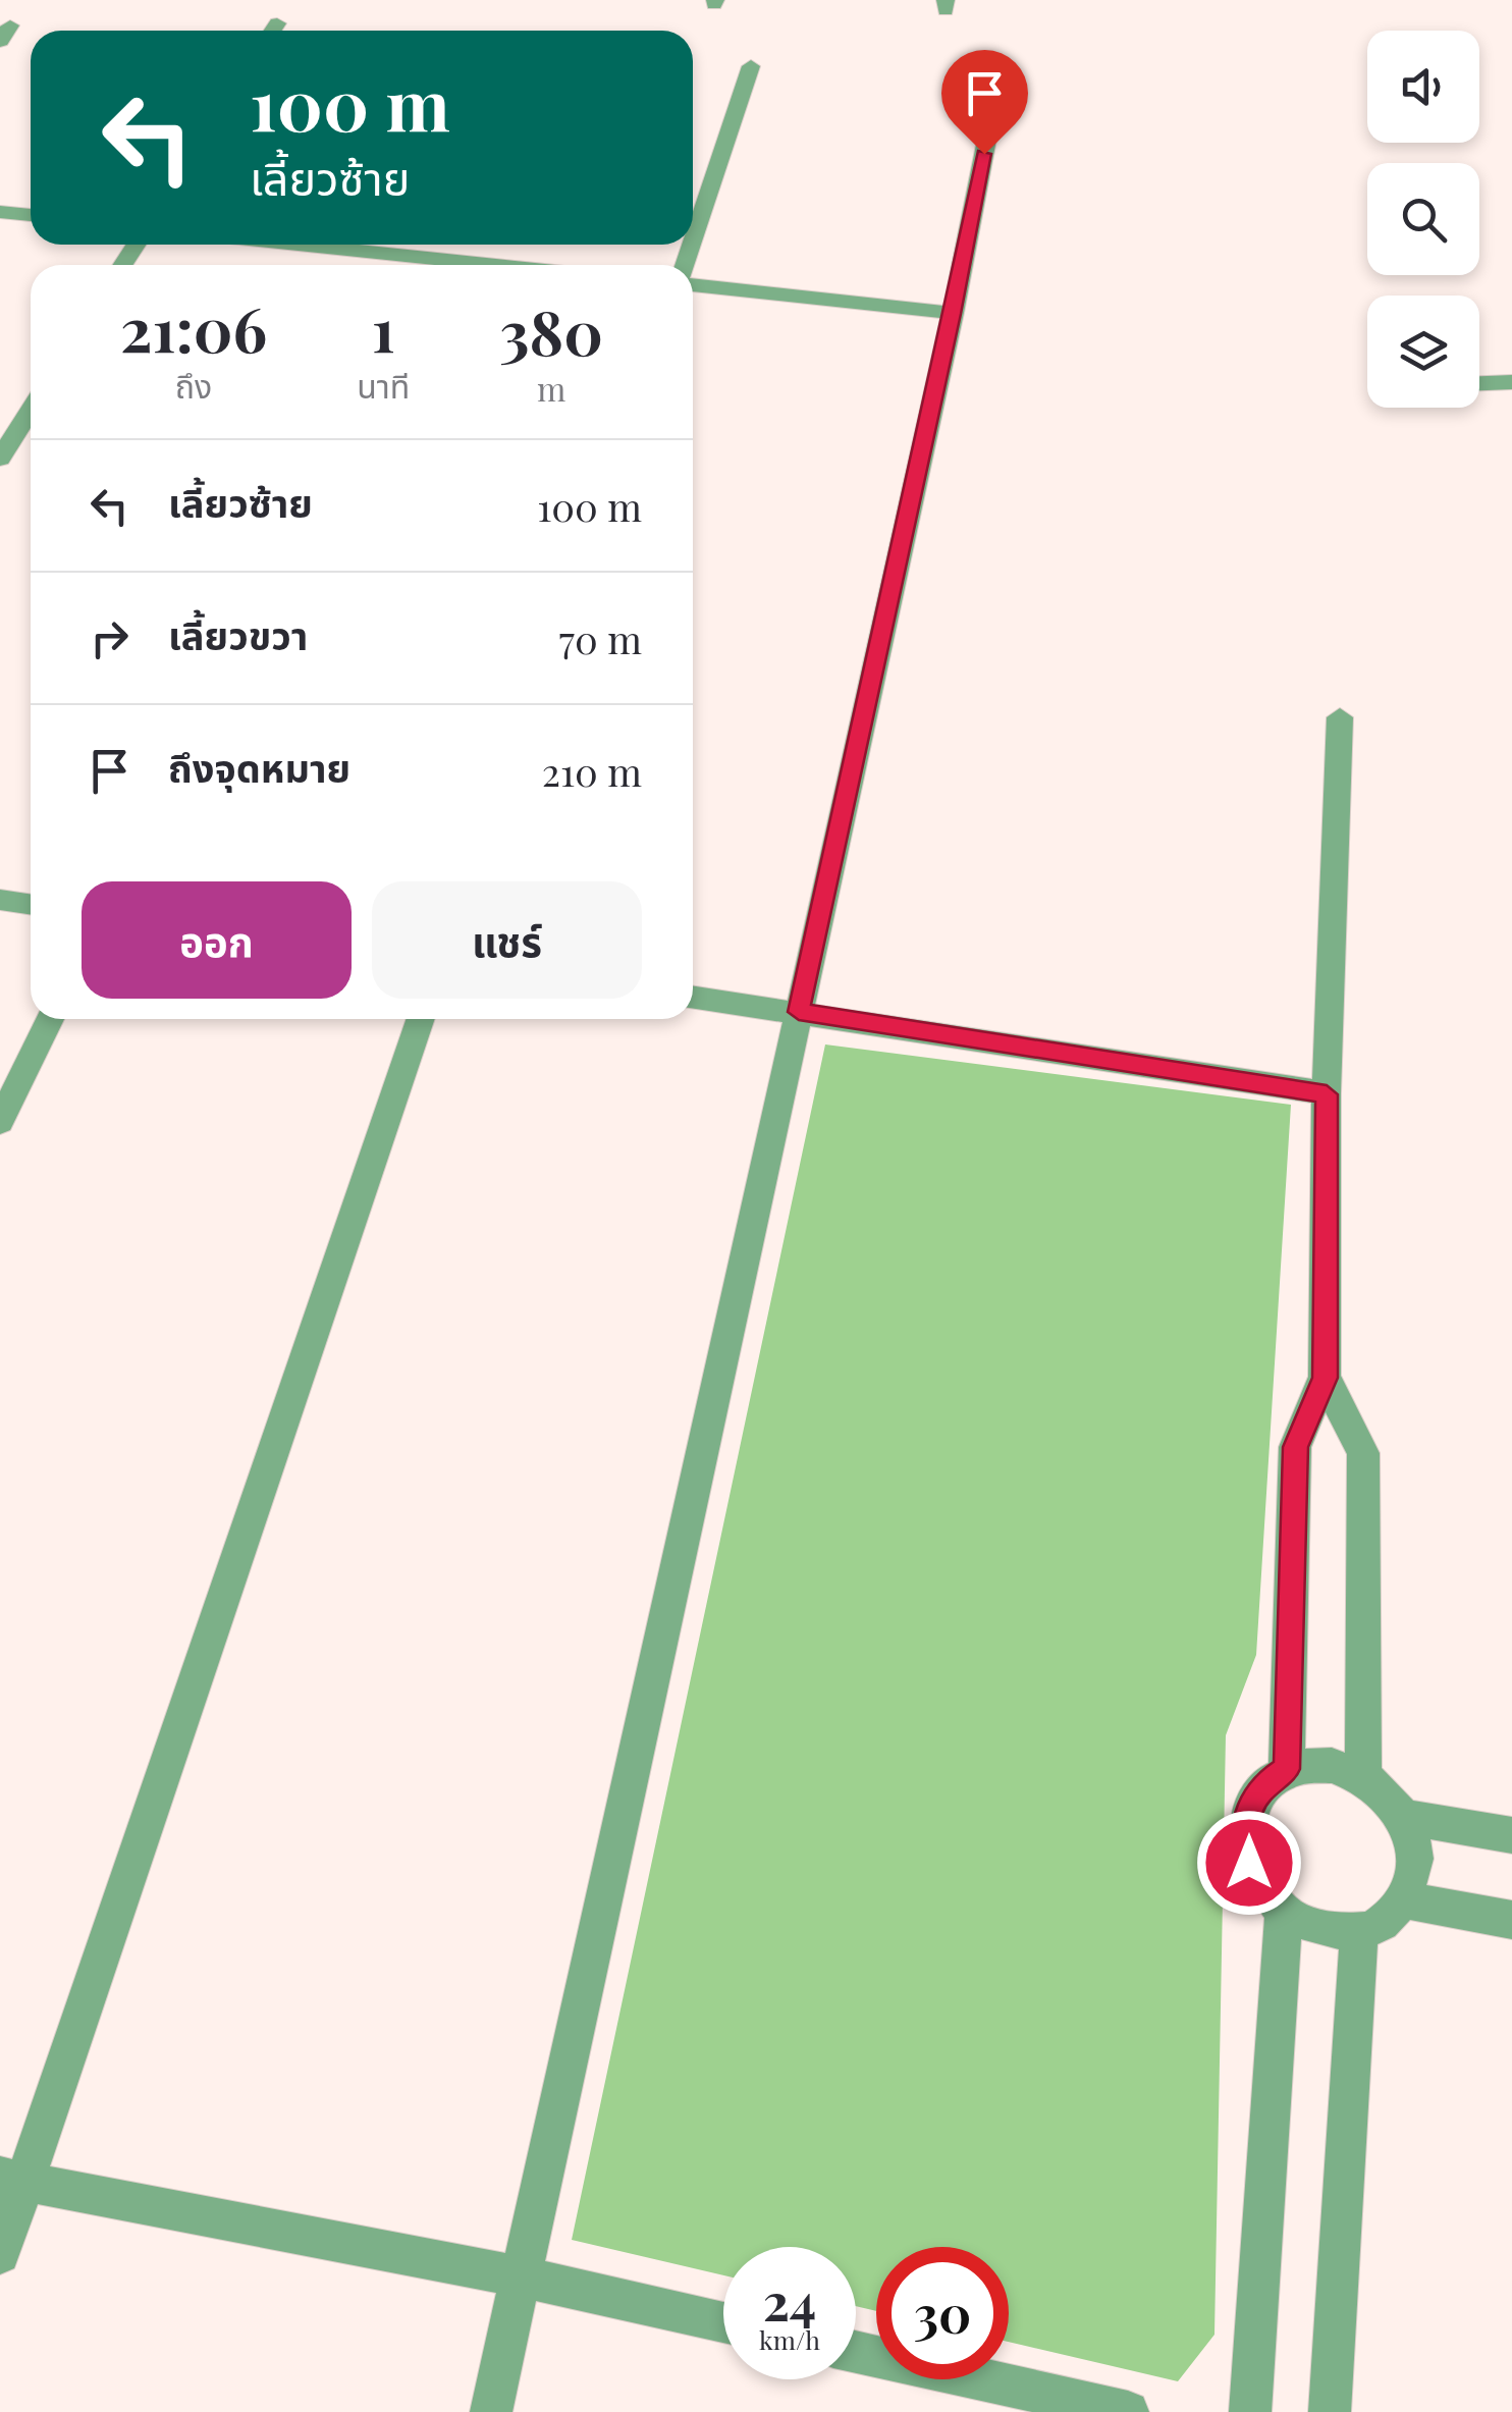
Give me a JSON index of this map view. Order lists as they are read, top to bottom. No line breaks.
{"page":{"turn":["100 m","เลี้ยวซ้าย"],"eta":["21:06","ถึง","1","นาที","380","m"],"list":[{"name":"เลี้ยวซ้าย","value":"100 m"},{"name":"เลี้ยวขวา","value":"70 m"},{"name":"ถึงจุดหมาย","value":"210 m"}],"buttons":["ออก","แชร์"],"speed":"24 km/h","limit":"30"}}
